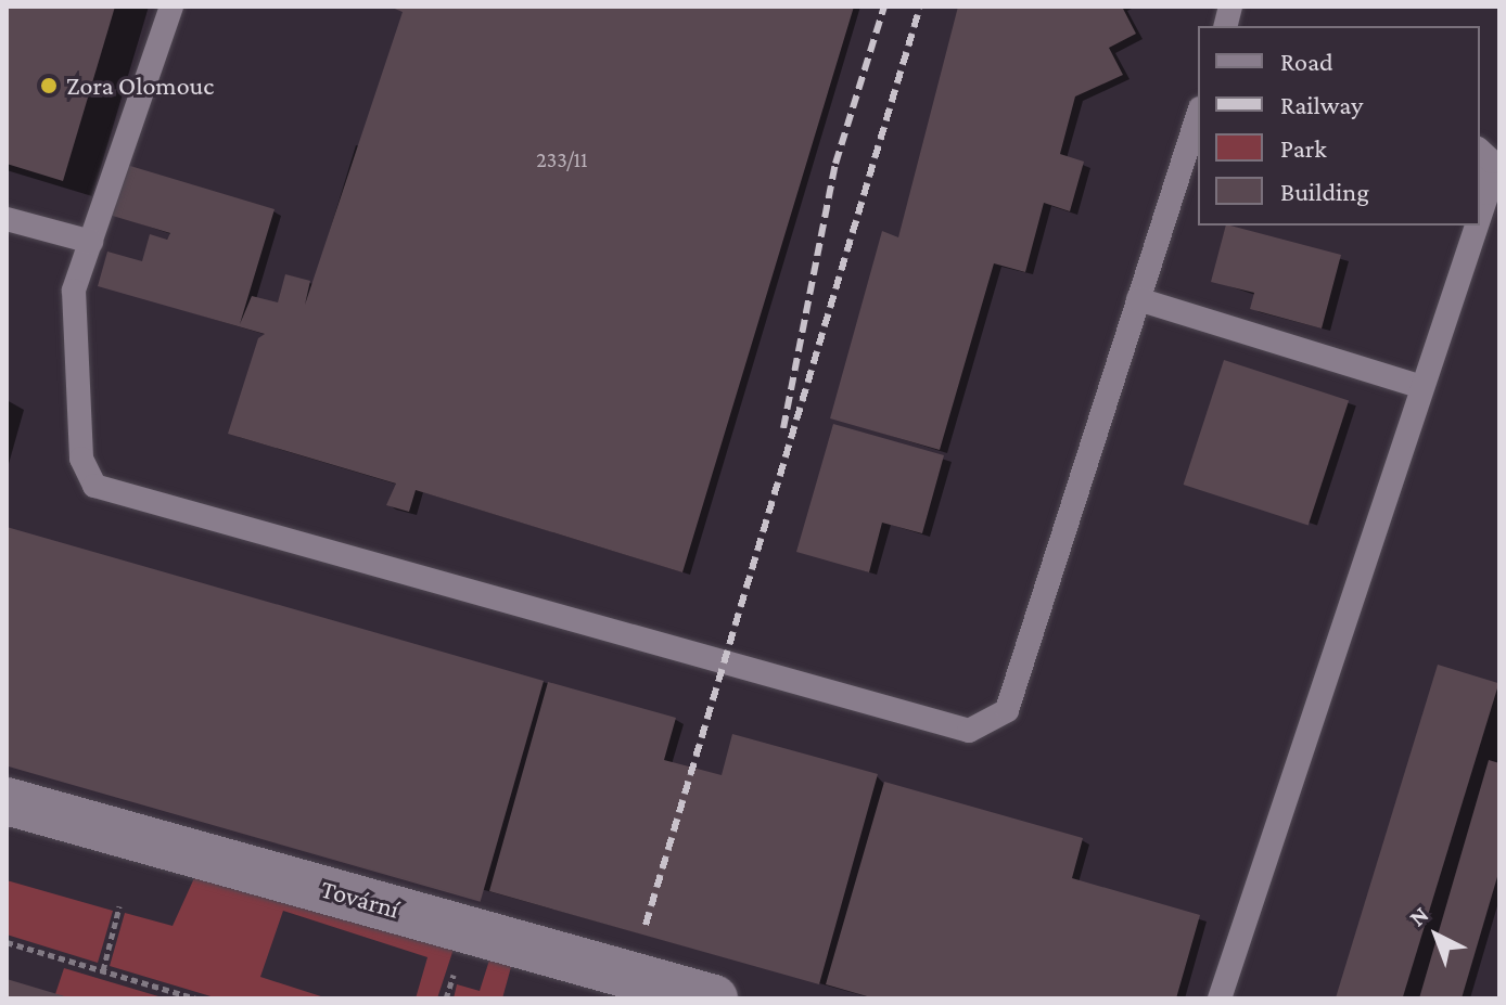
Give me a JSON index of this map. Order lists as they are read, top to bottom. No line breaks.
{"streets":{"street":["Tovární"]},"places":["Zora Olomouc"],"house_numbers":["233/11"],"legend":["Road","Railway","Park","Building"],"north":"top left"}
